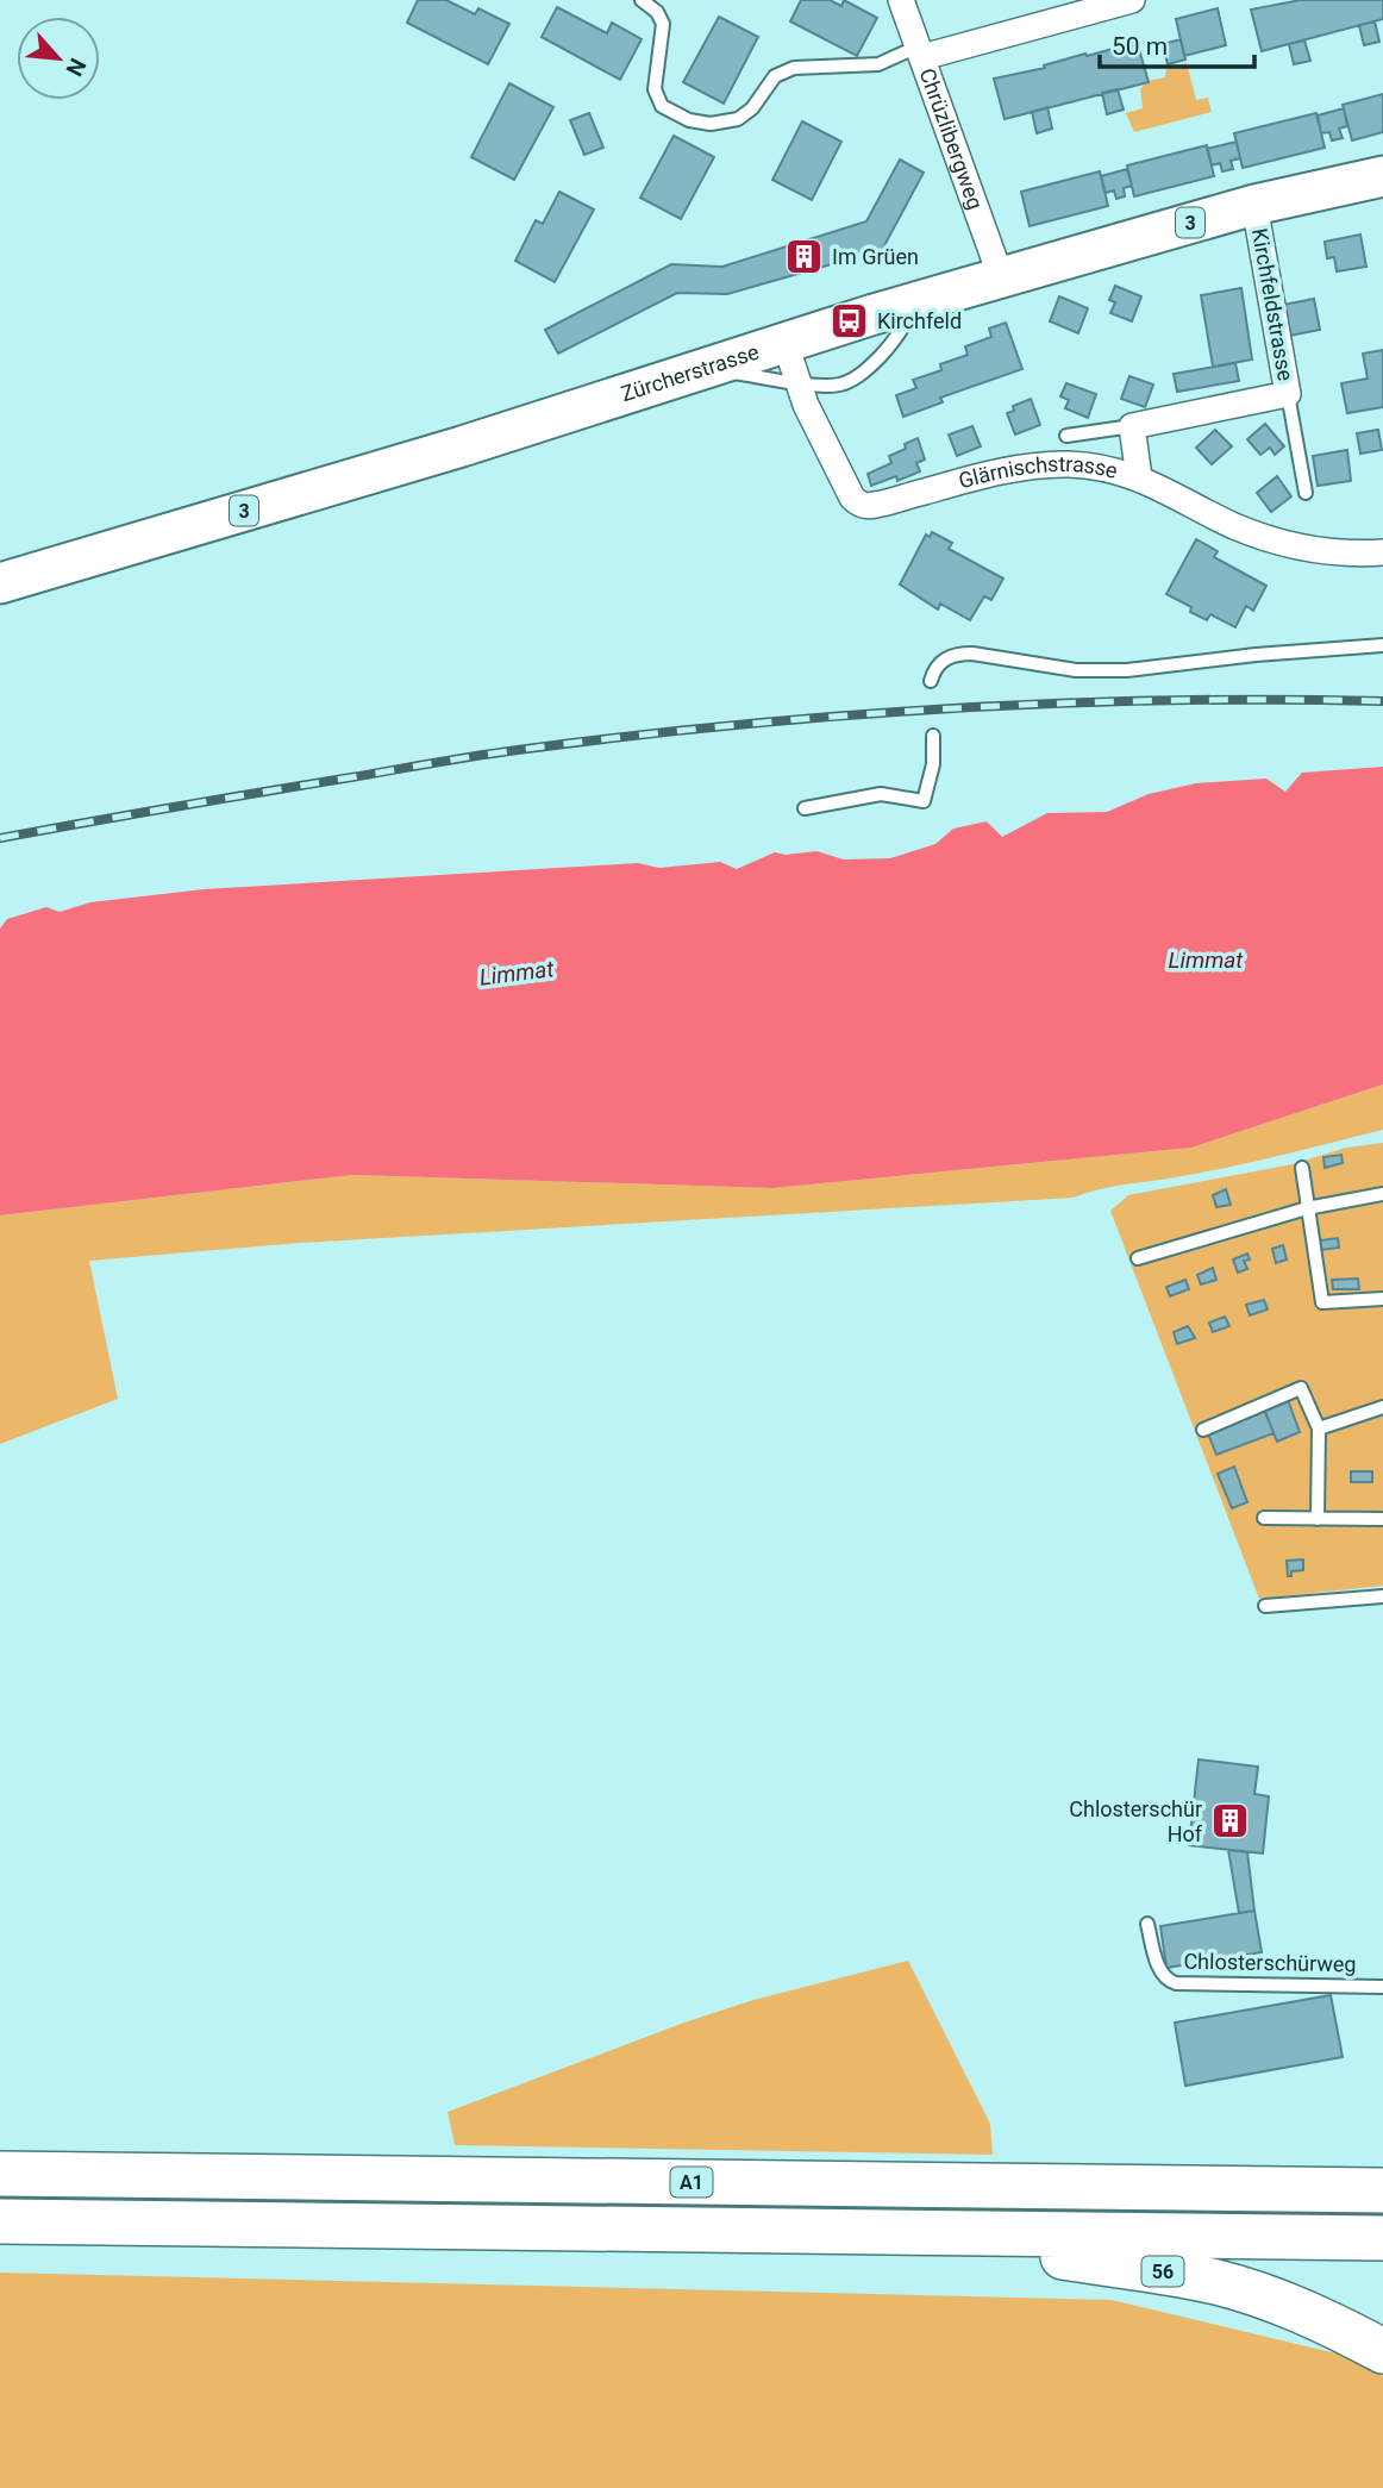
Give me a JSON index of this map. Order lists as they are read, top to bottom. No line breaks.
{"streets":{"highway":["A1","56"],"main road":["3","Zürcherstrasse"],"street":["Chrüzlibergweg","Kirchfeldstrasse","Glärnischstrasse"],"lane":["Chlosterschürweg"]},"crossings":[["Chrüzlibergweg","Zürcherstrasse"],["Kirchfeldstrasse","Zürcherstrasse"],["Zürcherstrasse","Glärnischstrasse"]],"water":["Limmat"],"places":{"building":["Im Grüen","Chlosterschür Hof"],"bus stop":["Kirchfeld"]},"scale_bar":"50 m","north":"bottom right"}
